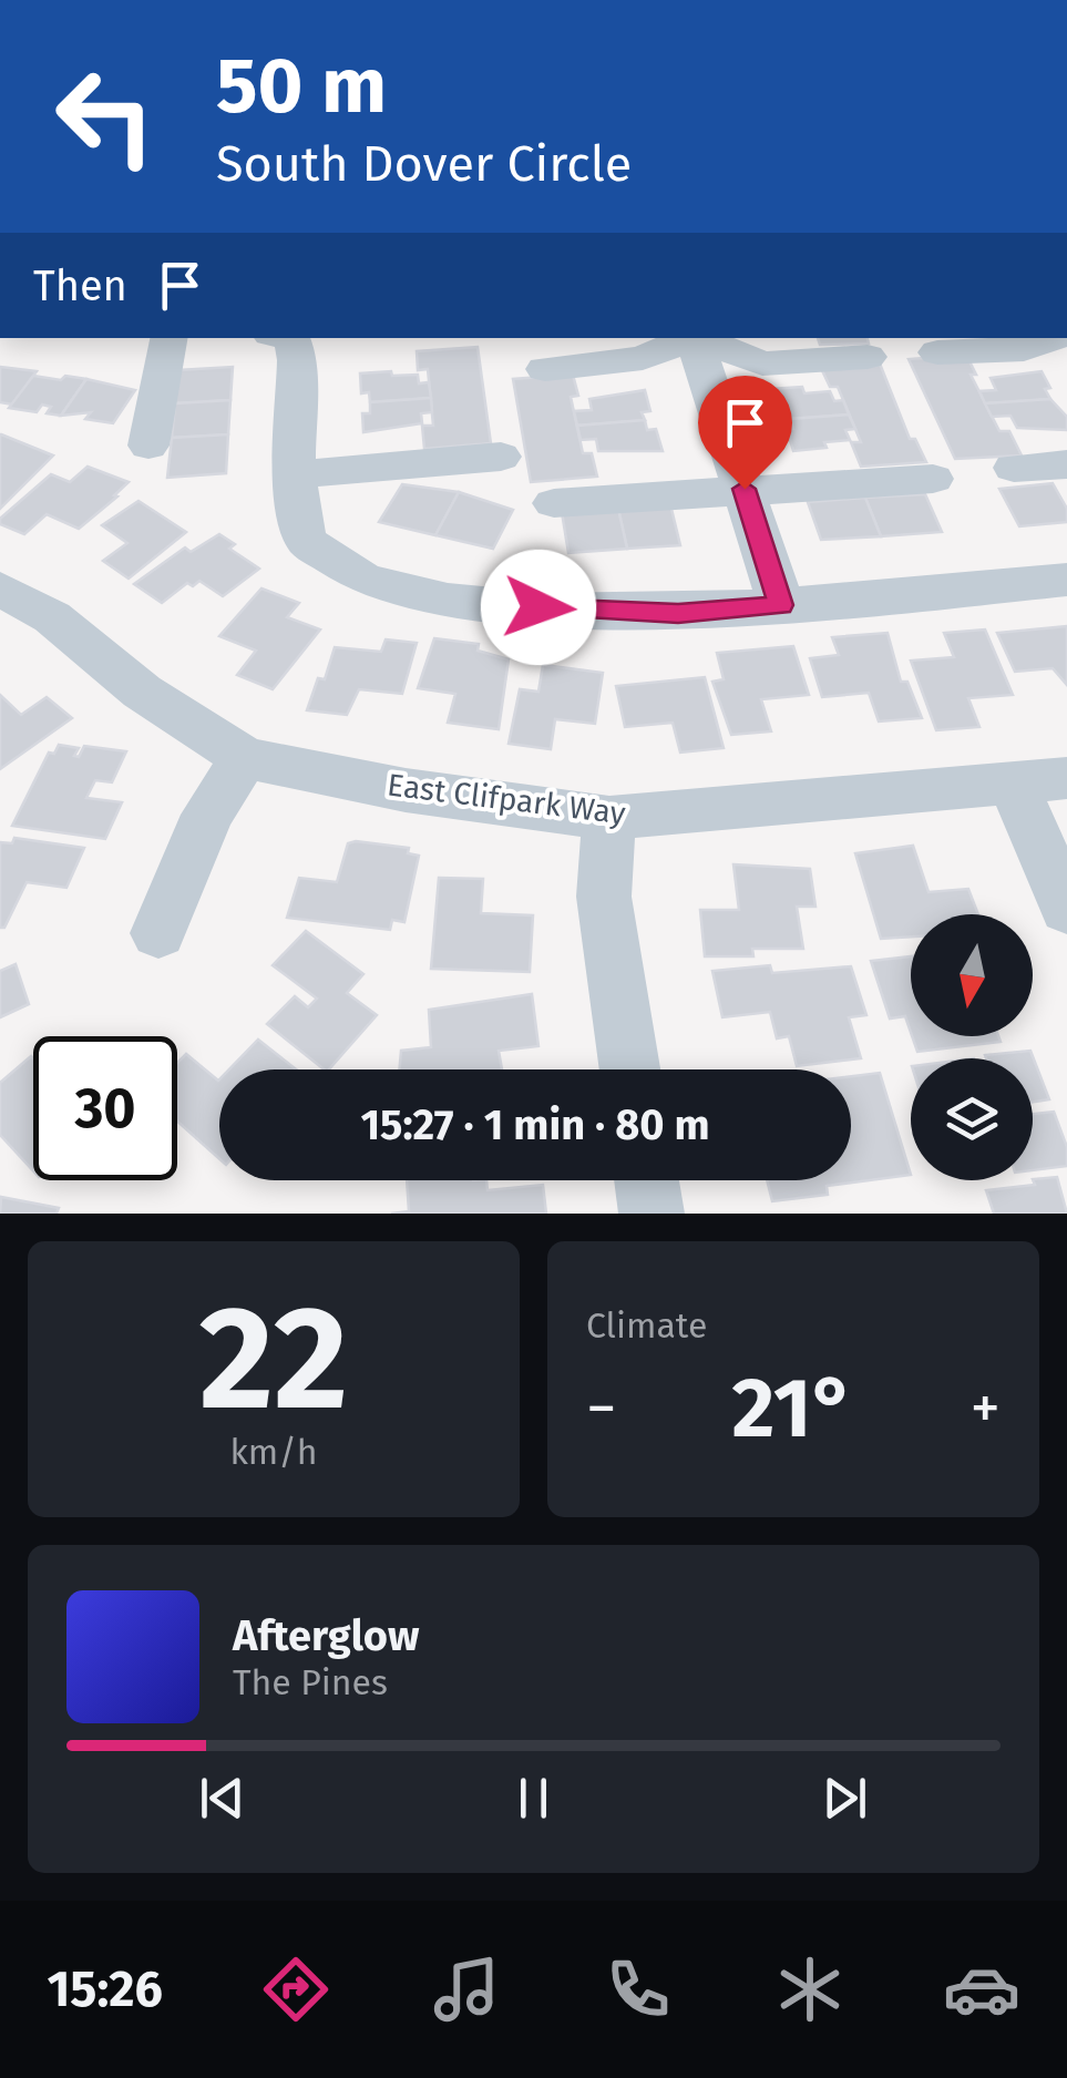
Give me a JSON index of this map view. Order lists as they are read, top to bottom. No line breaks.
{"streets":{"street":["East Clifpark Way"]},"north":"bottom","page":{"turn":["50 m","South Dover Circle"],"then":"Then","limit":"30","trip":"15:27 · 1 min · 80 m","tile":[["22","km/h"],"Climate"],"heat":["−","21°","+"],"song":["Afterglow","The Pines"],"tabs":"15:26"}}
